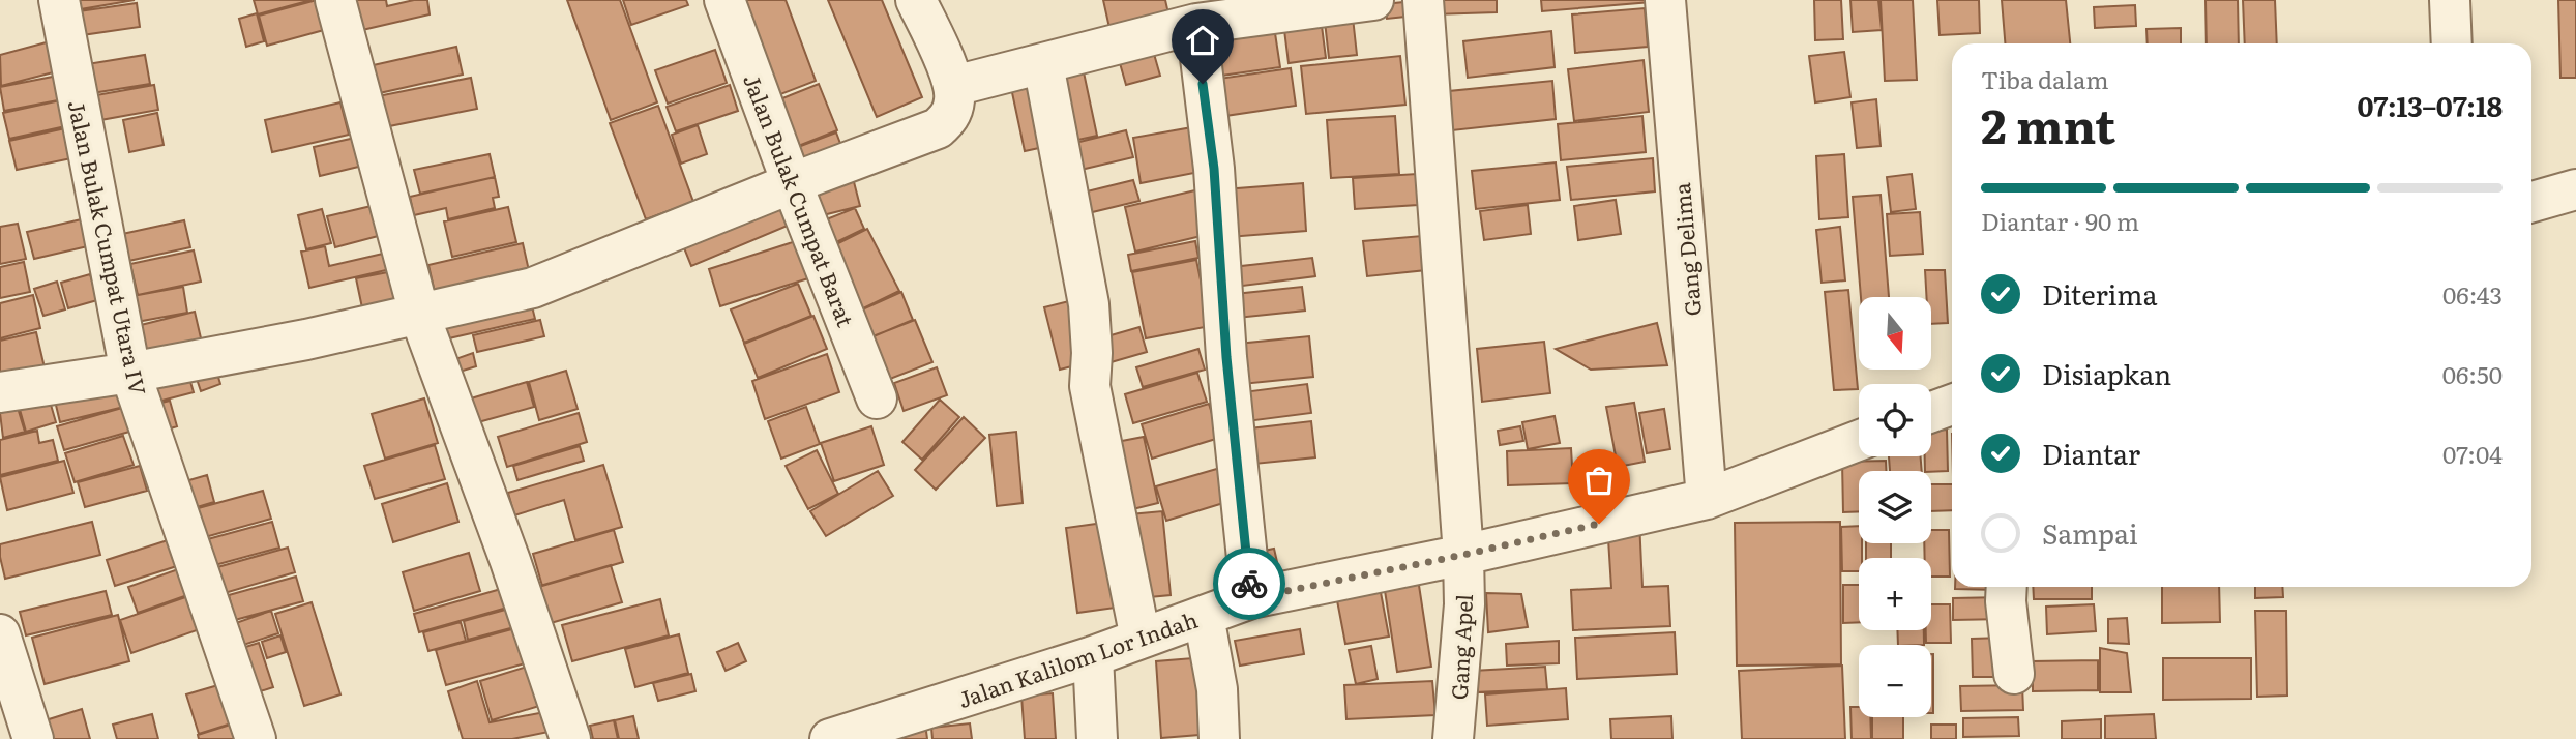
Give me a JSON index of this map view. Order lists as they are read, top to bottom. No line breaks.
{"streets":{"street":["Jalan Bulak Cumpat Barat","Jalan Bulak Cumpat Utara IV","Gang Delima","Gang Apel","Jalan Kalilom Lor Indah"]},"crossings":[["Gang Delima","Jalan Kalilom Lor Indah"],["Gang Apel","Jalan Kalilom Lor Indah"]],"north":"bottom","page":{"heading":["2 mnt","Tiba dalam","07:13–07:18"],"bar":"Diantar · 90 m","list":[["Diterima","06:43"],["Disiapkan","06:50"],["Diantar","07:04"],"Sampai"],"map_buttons":["+","−"]}}
